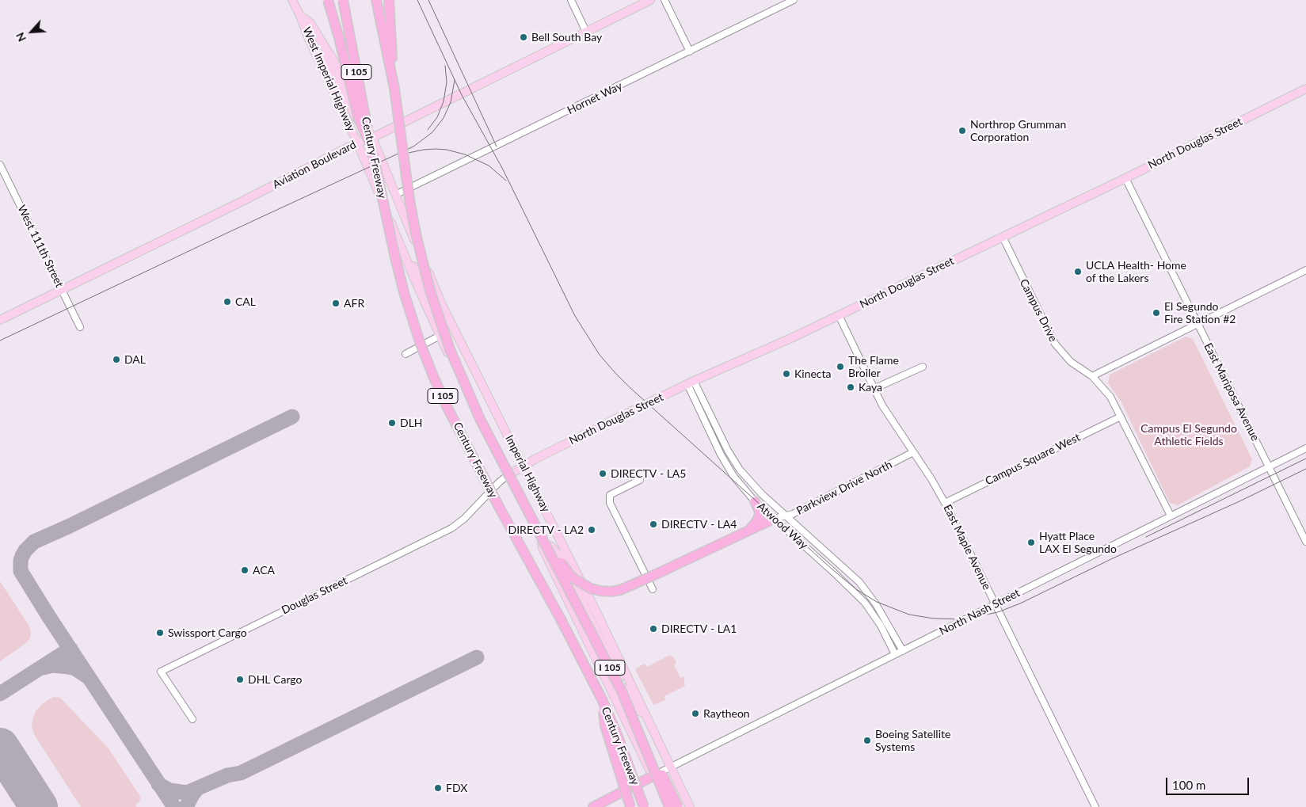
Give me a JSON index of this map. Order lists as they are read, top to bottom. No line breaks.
{"streets":{"highway":["I 105","Century Freeway"],"main road":["West Imperial Highway","North Douglas Street","Aviation Boulevard","Imperial Highway"],"street":["Hornet Way","West 111th Street","Campus Drive","East Mariposa Avenue","Campus Square West","Parkview Drive North","Atwood Way","East Maple Avenue","Douglas Street","North Nash Street"]},"crossings":[["West Imperial Highway","Century Freeway"],["West Imperial Highway","Aviation Boulevard"],["West Imperial Highway","Imperial Highway"],["Hornet Way","Imperial Highway"],["North Douglas Street","Campus Drive"],["North Douglas Street","East Mariposa Avenue"],["North Douglas Street","Imperial Highway"],["North Douglas Street","Atwood Way"],["North Douglas Street","East Maple Avenue"],["North Douglas Street","Douglas Street"],["Century Freeway","Aviation Boulevard"],["Century Freeway","Imperial Highway"],["Aviation Boulevard","West 111th Street"],["Aviation Boulevard","Imperial Highway"],["Campus Drive","Campus Square West"],["Campus Drive","North Nash Street"],["East Mariposa Avenue","North Nash Street"],["Campus Square West","East Maple Avenue"],["Imperial Highway","Douglas Street"],["Imperial Highway","North Nash Street"],["Parkview Drive North","Atwood Way"],["Parkview Drive North","East Maple Avenue"],["Atwood Way","North Nash Street"],["East Maple Avenue","North Nash Street"]],"parks":["Campus El Segundo Athletic Fields"],"places":["Bell South Bay","Northrop Grumman Corporation","UCLA Health- Home of the Lakers","CAL","AFR","El Segundo Fire Station #2","DAL","The Flame Broiler","Kinecta","Kaya","DLH","DIRECTV - LA5","DIRECTV - LA4","DIRECTV - LA2","Hyatt Place LAX El Segundo","ACA","DIRECTV - LA1","Swissport Cargo","DHL Cargo","Raytheon","Boeing Satellite Systems","FDX"],"scale_bar":"100 m","north":"bottom left"}
